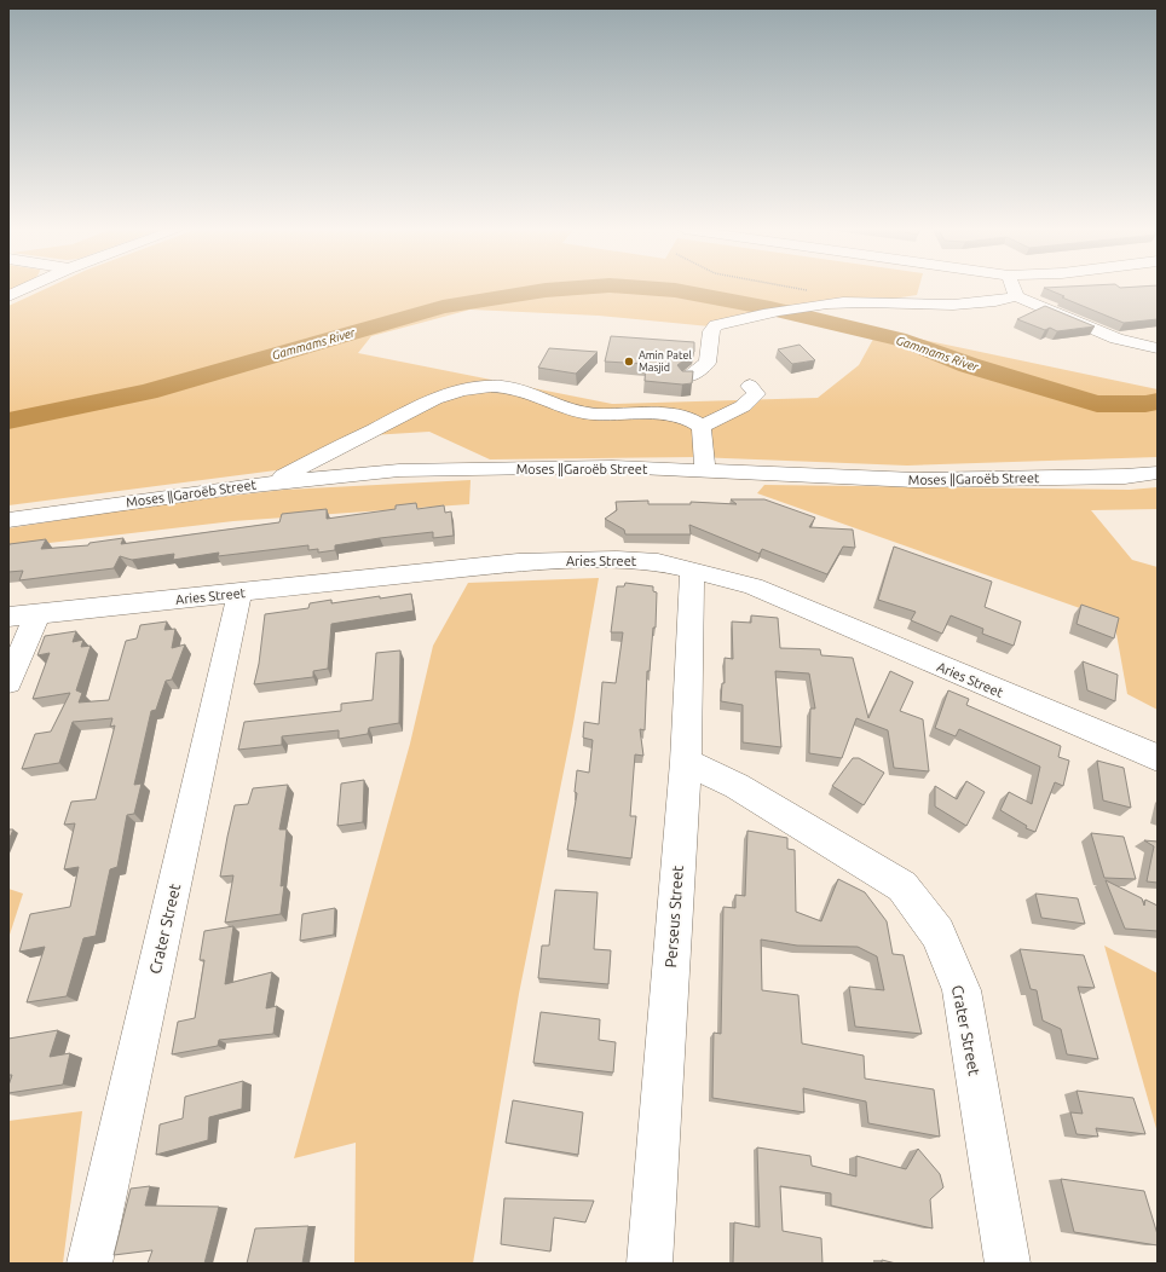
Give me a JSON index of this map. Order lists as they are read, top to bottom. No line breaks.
{"streets":{"street":["Moses ǁGaroëb Street","Aries Street","Perseus Street","Crater Street"]},"crossings":[["Aries Street","Perseus Street"],["Aries Street","Crater Street"],["Perseus Street","Crater Street"]],"water":["Gammams River"],"places":["Amin Patel Masjid"]}
